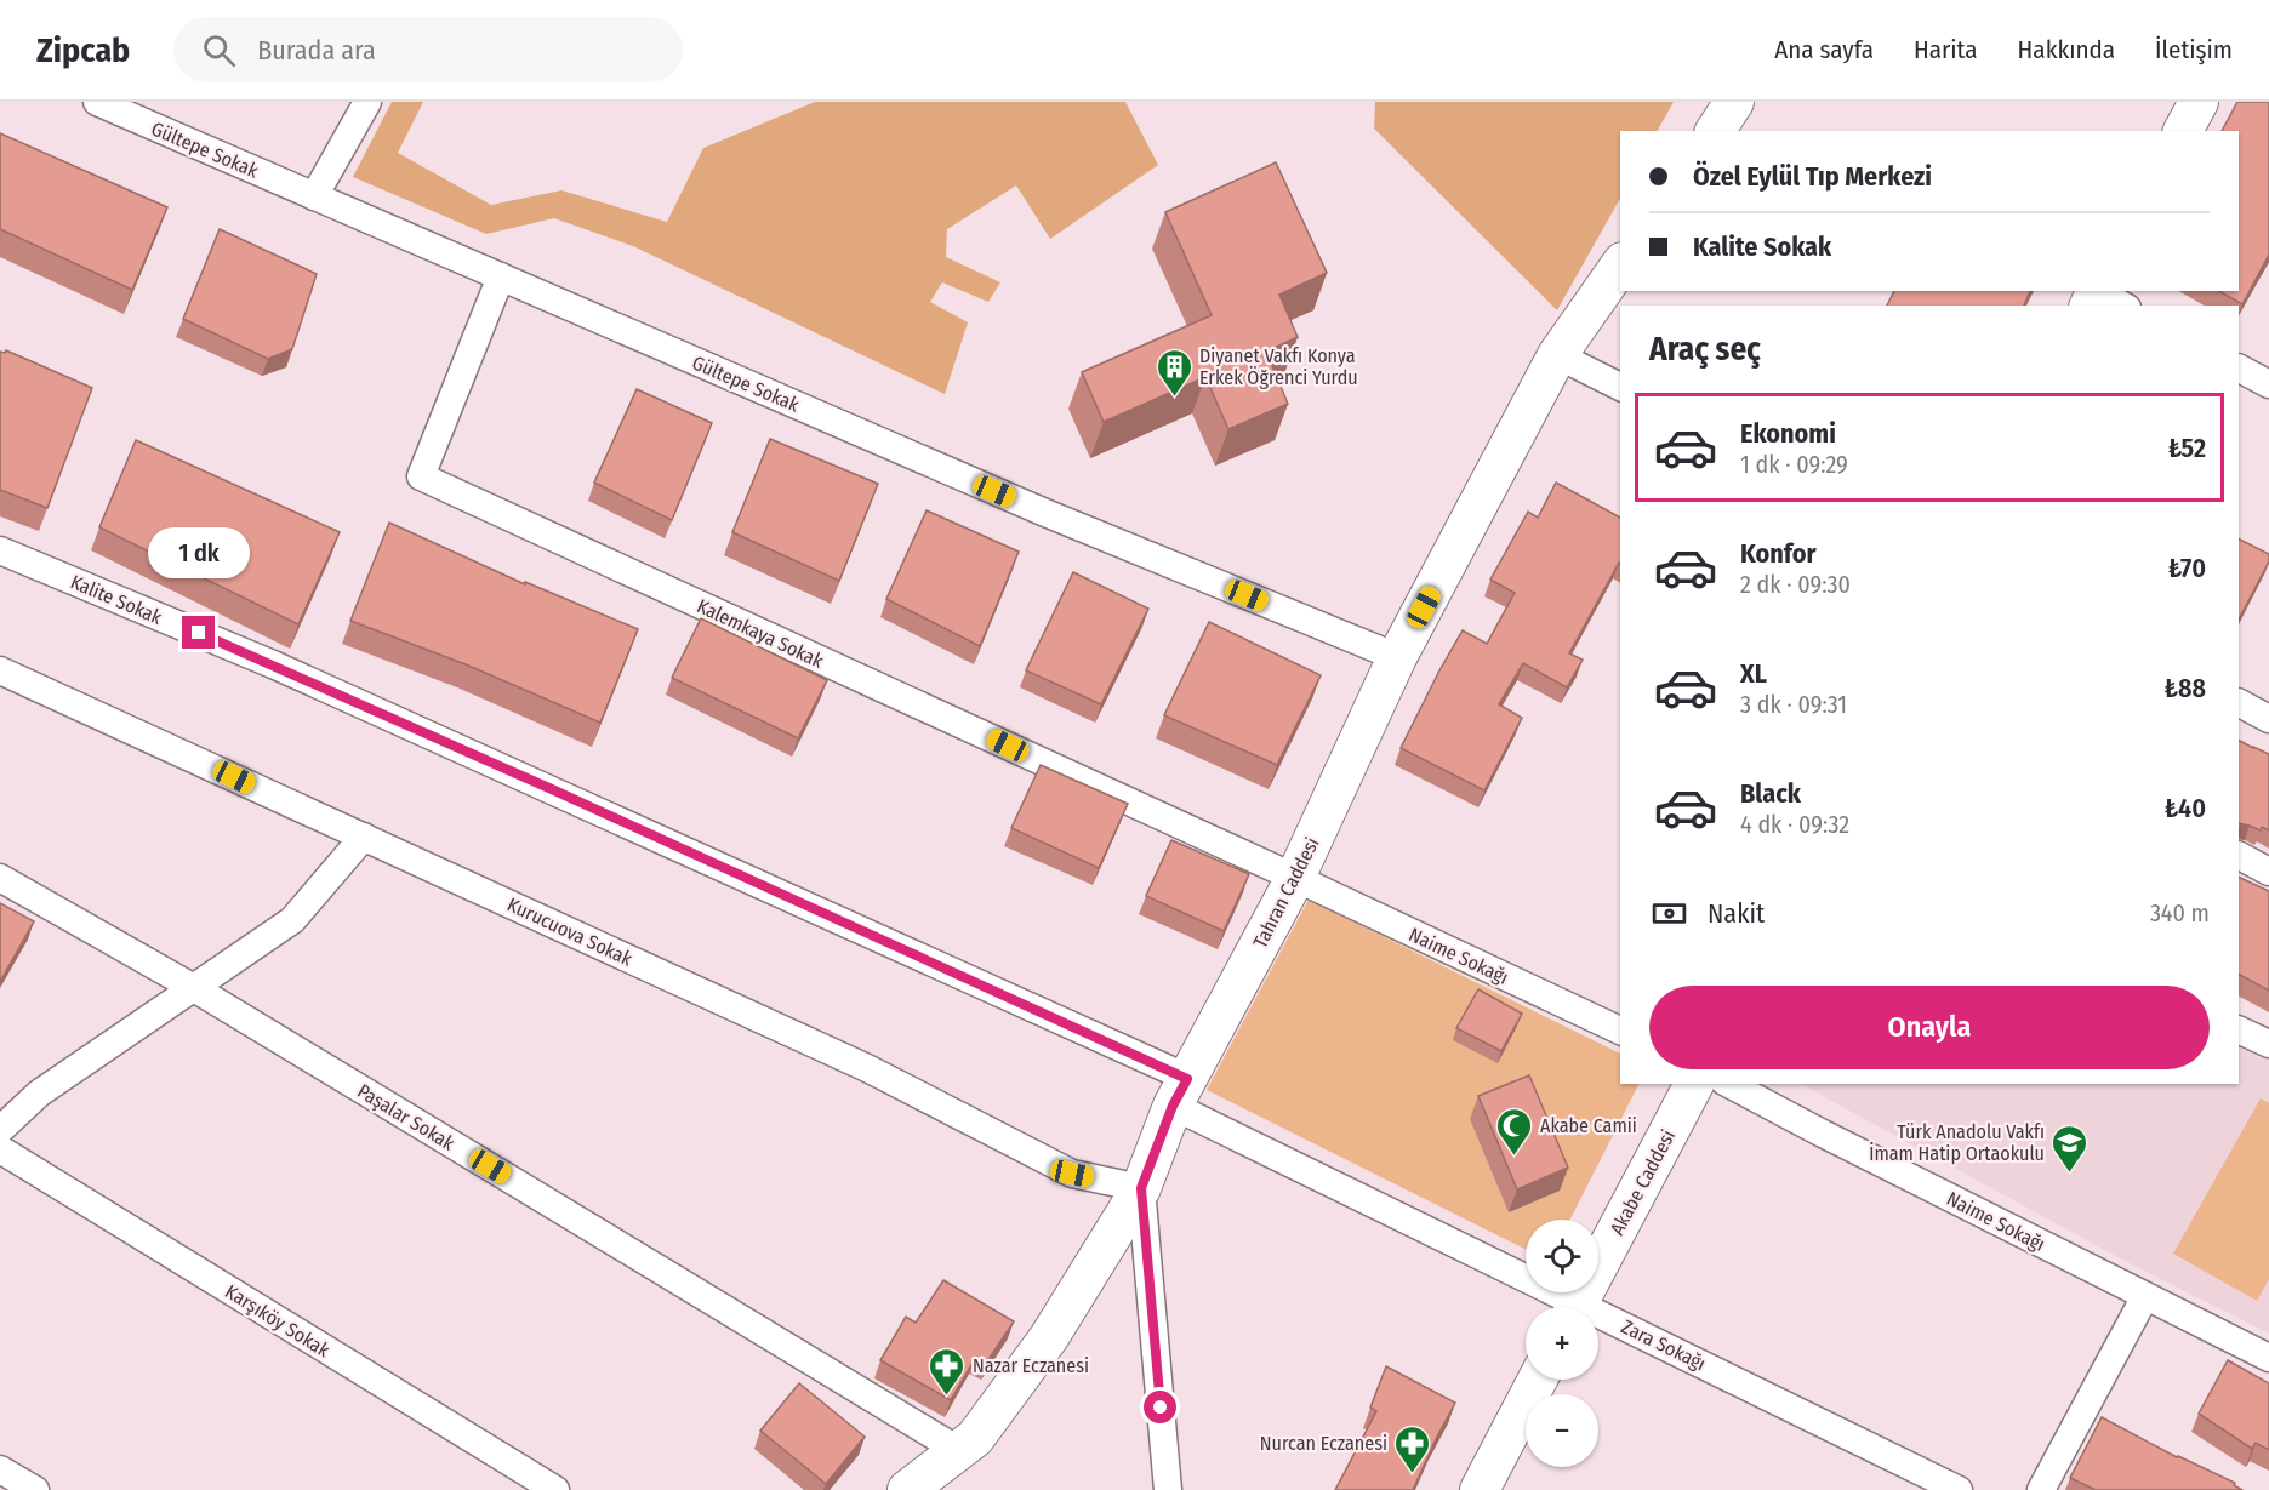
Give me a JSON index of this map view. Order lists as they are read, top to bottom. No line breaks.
{"streets":{"street":["Gültepe Sokak","Kalite Sokak","Kalemkaya Sokak","Tahran Caddesi","Kurucuova Sokak","Naime Sokağı","Paşalar Sokak","Akabe Caddesi","Karşıköy Sokak","Zara Sokağı"]},"crossings":[["Gültepe Sokak","Kalemkaya Sokak"],["Gültepe Sokak","Tahran Caddesi"],["Kalite Sokak","Tahran Caddesi"],["Kalite Sokak","Zara Sokağı"],["Kalemkaya Sokak","Tahran Caddesi"],["Kalemkaya Sokak","Naime Sokağı"],["Tahran Caddesi","Kurucuova Sokak"],["Tahran Caddesi","Naime Sokağı"],["Tahran Caddesi","Paşalar Sokak"],["Tahran Caddesi","Zara Sokağı"]],"places":{"building":["Diyanet Vakfı Konya Erkek Öğrenci Yurdu"],"mosque":["Akabe Camii"],"school or university":["Türk Anadolu Vakfı İmam Hatip Ortaokulu"],"pharmacy":["Nazar Eczanesi","Nurcan Eczanesi"]},"page":{"header":"Zipcab","search":"Burada ara","nav":["Ana sayfa","Harita","Hakkında","İletişim"],"banner":["Özel Eylül Tıp Merkezi","Kalite Sokak"],"heading":"Araç seç","list":[{"name":"Ekonomi","note":"1 dk · 09:29","value":"₺52"},{"name":"Konfor","note":"2 dk · 09:30","value":"₺70"},{"name":"XL","note":"3 dk · 09:31","value":"₺88"},{"name":"Black","note":"4 dk · 09:32","value":"₺40"}],"bubble":"1 dk","pay":["Nakit","340 m"],"buttons":"Onayla","map_buttons":["+","−"]}}
